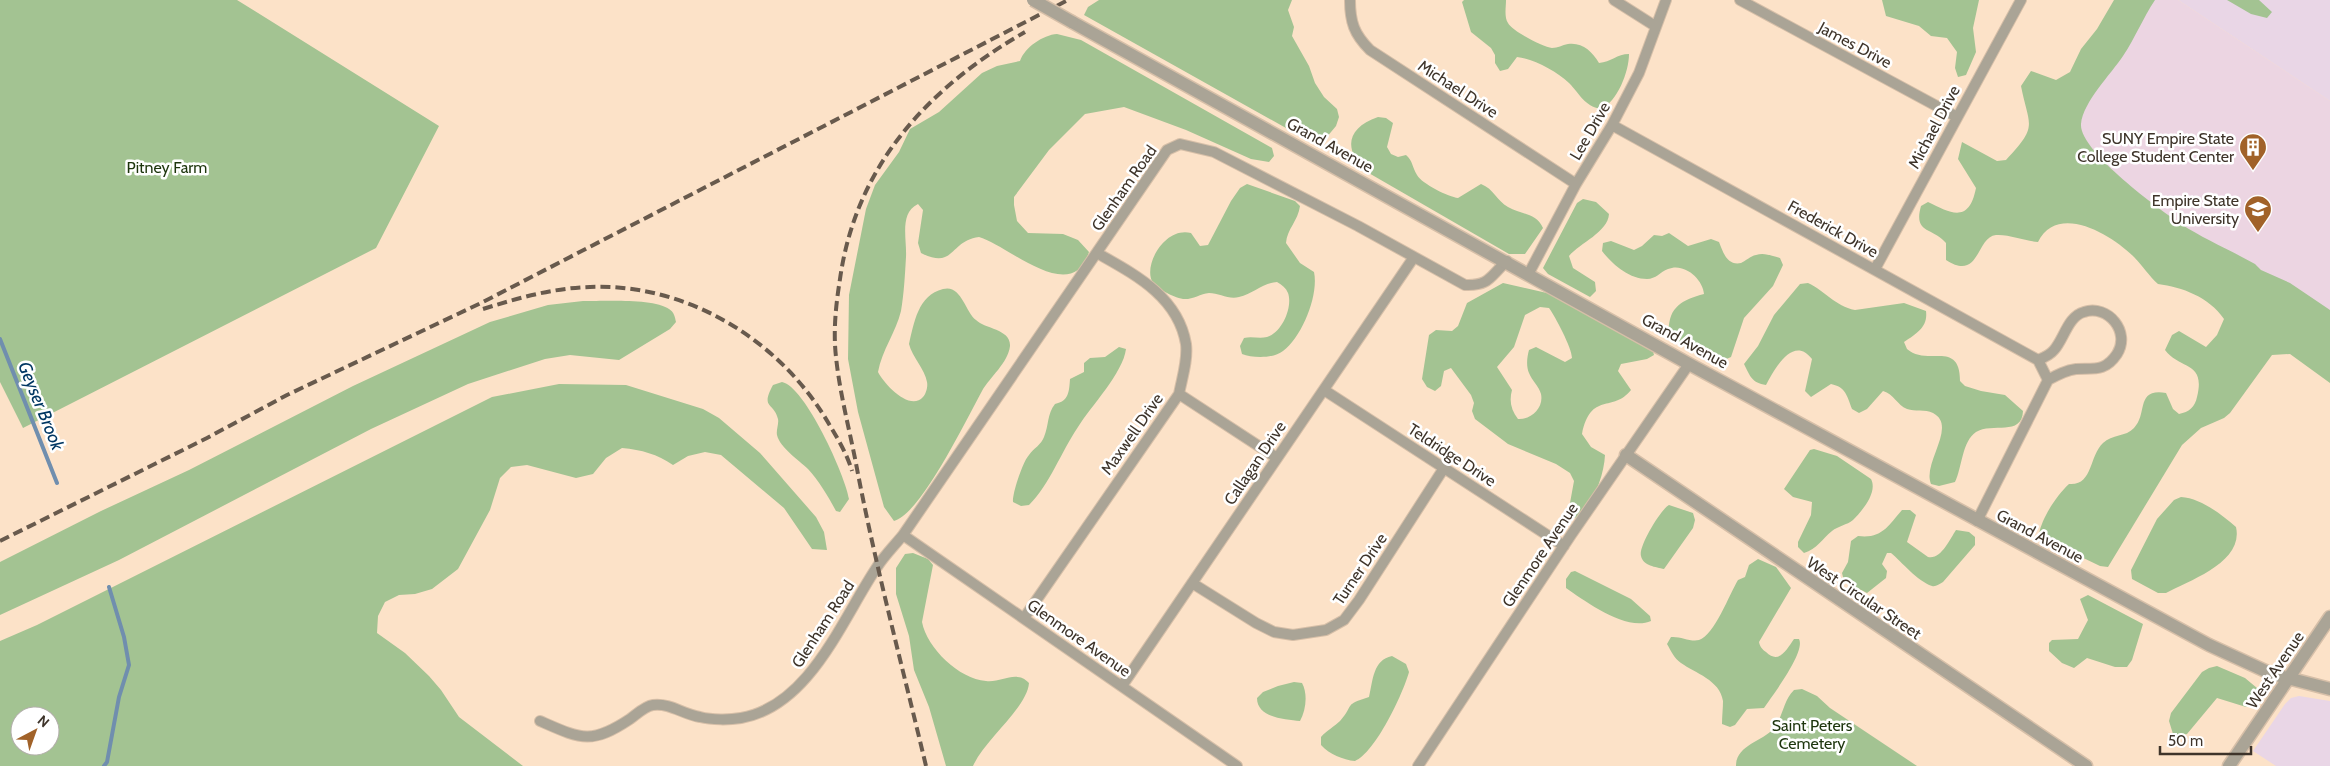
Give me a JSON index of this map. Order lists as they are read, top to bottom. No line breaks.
{"streets":{"street":["James Drive","Michael Drive","Lee Drive","Grand Avenue","Glenham Road","Frederick Drive","Maxwell Drive","Teldridge Drive","Callagan Drive","Glenmore Avenue","Turner Drive","West Circular Street","West Avenue"]},"crossings":[["James Drive","Michael Drive"],["Michael Drive","Lee Drive"],["Michael Drive","Frederick Drive"],["Lee Drive","Grand Avenue"],["Lee Drive","Frederick Drive"],["Grand Avenue","Glenham Road"],["Grand Avenue","Glenmore Avenue"],["Grand Avenue","West Avenue"],["Glenham Road","Maxwell Drive"],["Glenham Road","Callagan Drive"],["Glenham Road","Glenmore Avenue"],["Maxwell Drive","Glenmore Avenue"],["Teldridge Drive","Callagan Drive"],["Teldridge Drive","Glenmore Avenue"],["Teldridge Drive","Turner Drive"],["Callagan Drive","Glenmore Avenue"],["Callagan Drive","Turner Drive"],["Glenmore Avenue","West Circular Street"]],"water":["Geyser Brook"],"parks":["Pitney Farm","Saint Peters Cemetery"],"places":{"building":["SUNY Empire State College Student Center"],"school or university":["Empire State University"]},"scale_bar":"50 m","north":"top right"}
